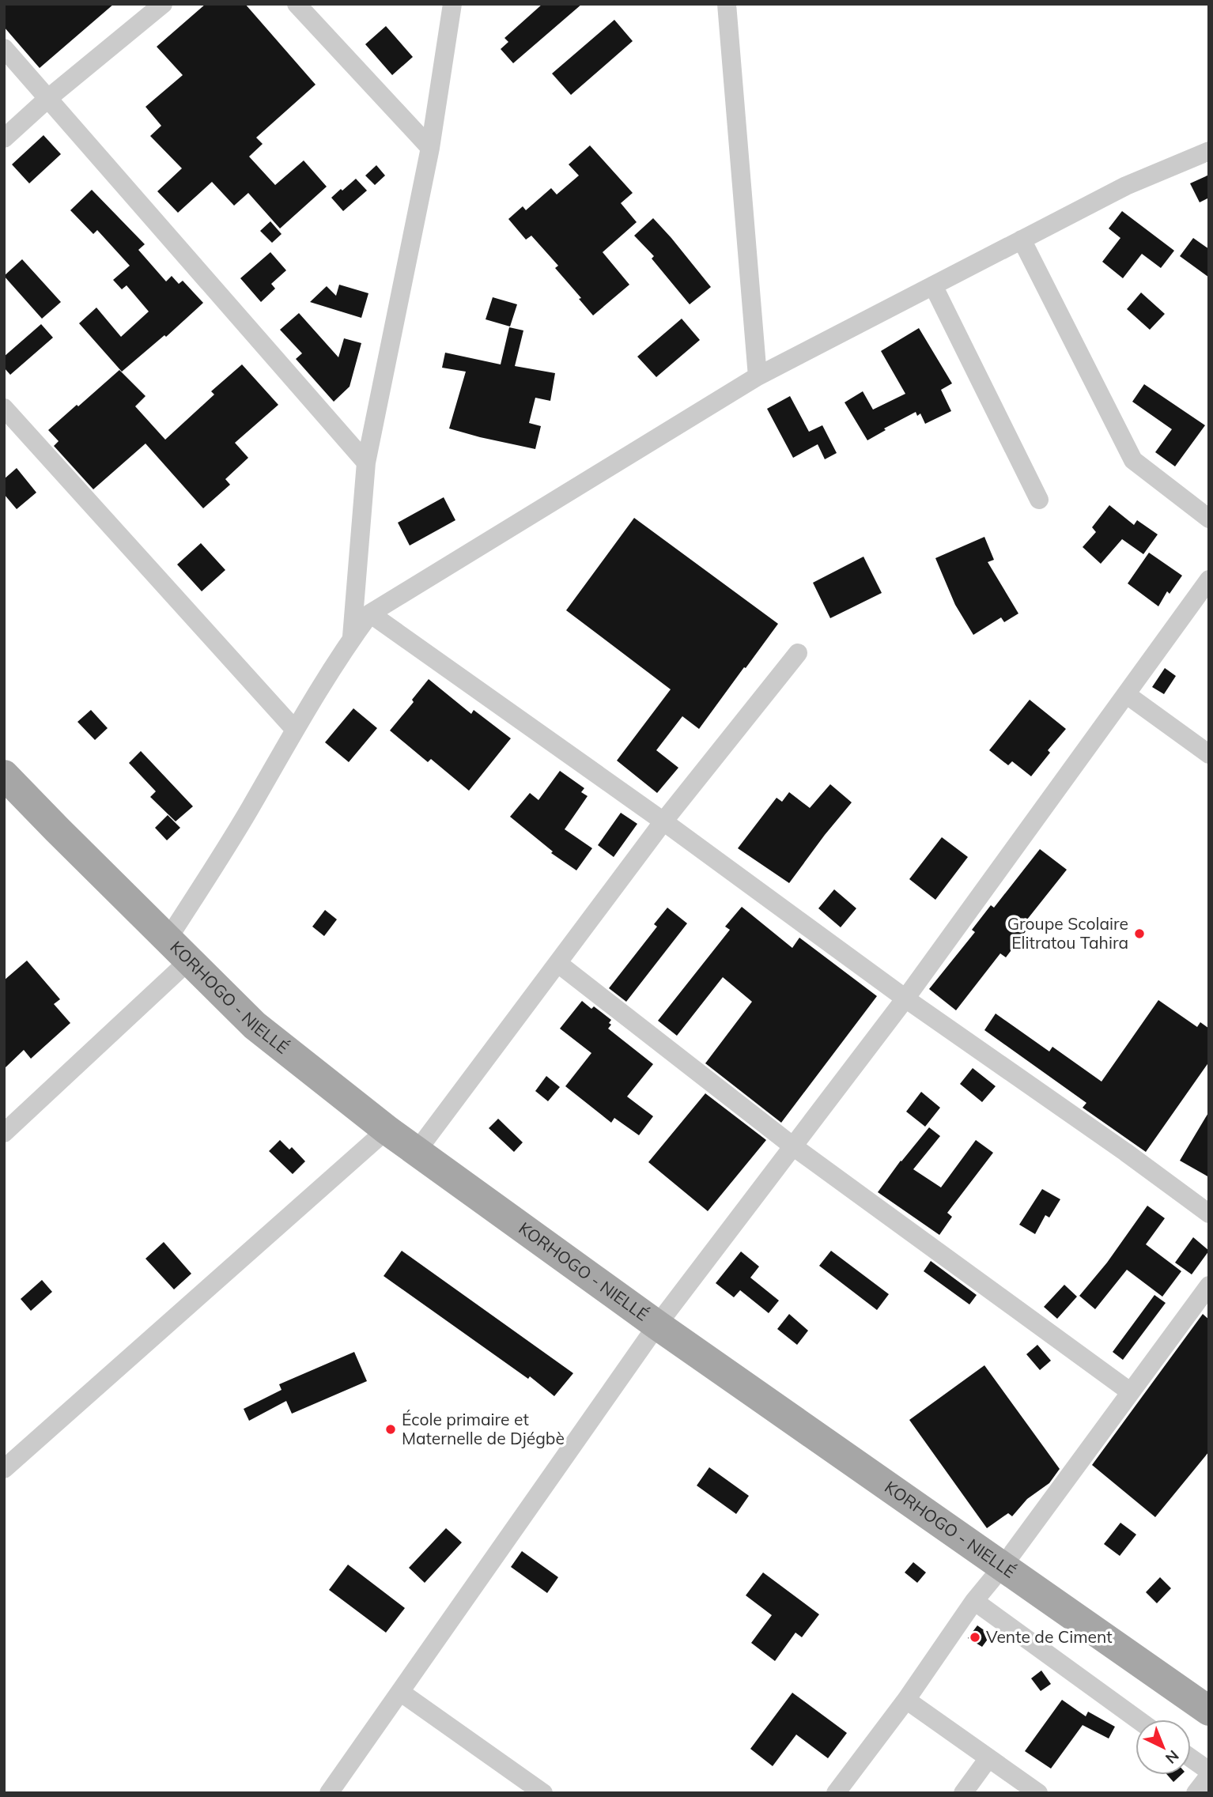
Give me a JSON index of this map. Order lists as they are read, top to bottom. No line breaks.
{"streets":{"main road":["KORHOGO - NIELLÉ"]},"places":["Groupe Scolaire Elitratou Tahira","École primaire et Maternelle de Djégbè","Vente de Ciment"],"north":"bottom right"}
